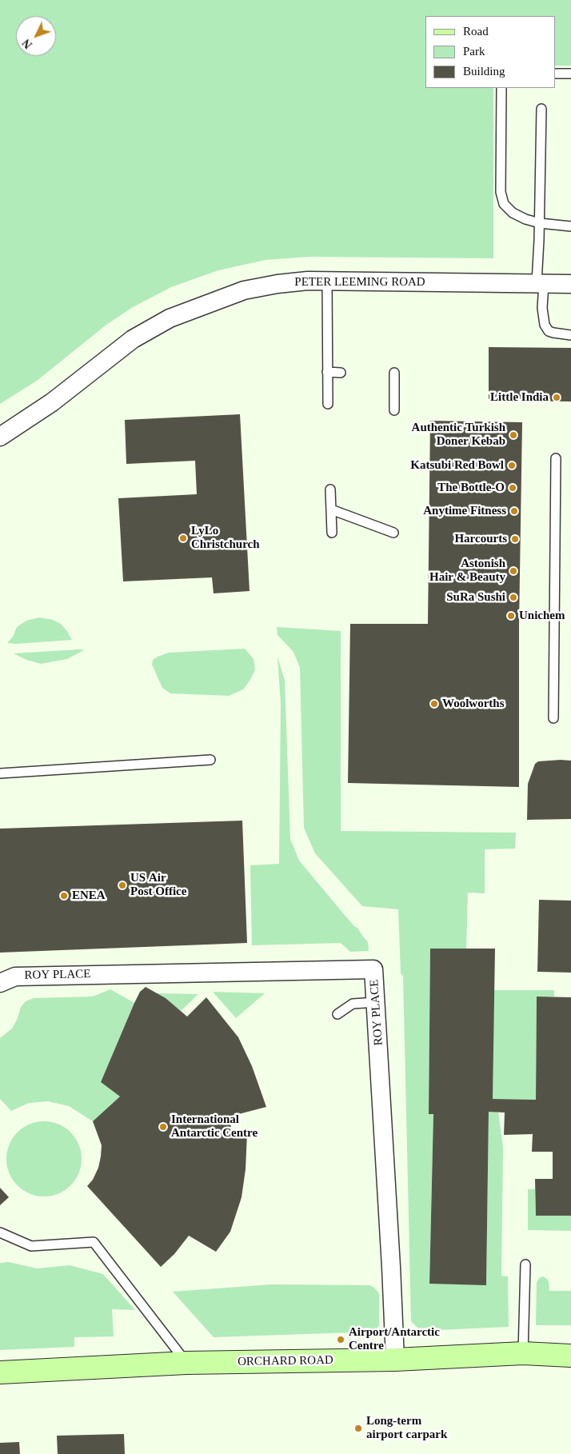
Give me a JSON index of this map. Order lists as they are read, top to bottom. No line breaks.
{"streets":{"street":["PETER LEEMING ROAD","ROY PLACE","ORCHARD ROAD"]},"crossings":[["ROY PLACE","ORCHARD ROAD"]],"places":["Little India","Authentic Turkish Doner Kebab","Katsubi Red Bowl","The Bottle-O","Anytime Fitness","LyLo Christchurch","Harcourts","Astonish Hair & Beauty","SuRa Sushi","Unichem","Woolworths","US Air Post Office","ENEA","International Antarctic Centre","Airport/Antarctic Centre","Long-term airport carpark"],"legend":["Road","Park","Building"],"north":"bottom left"}
